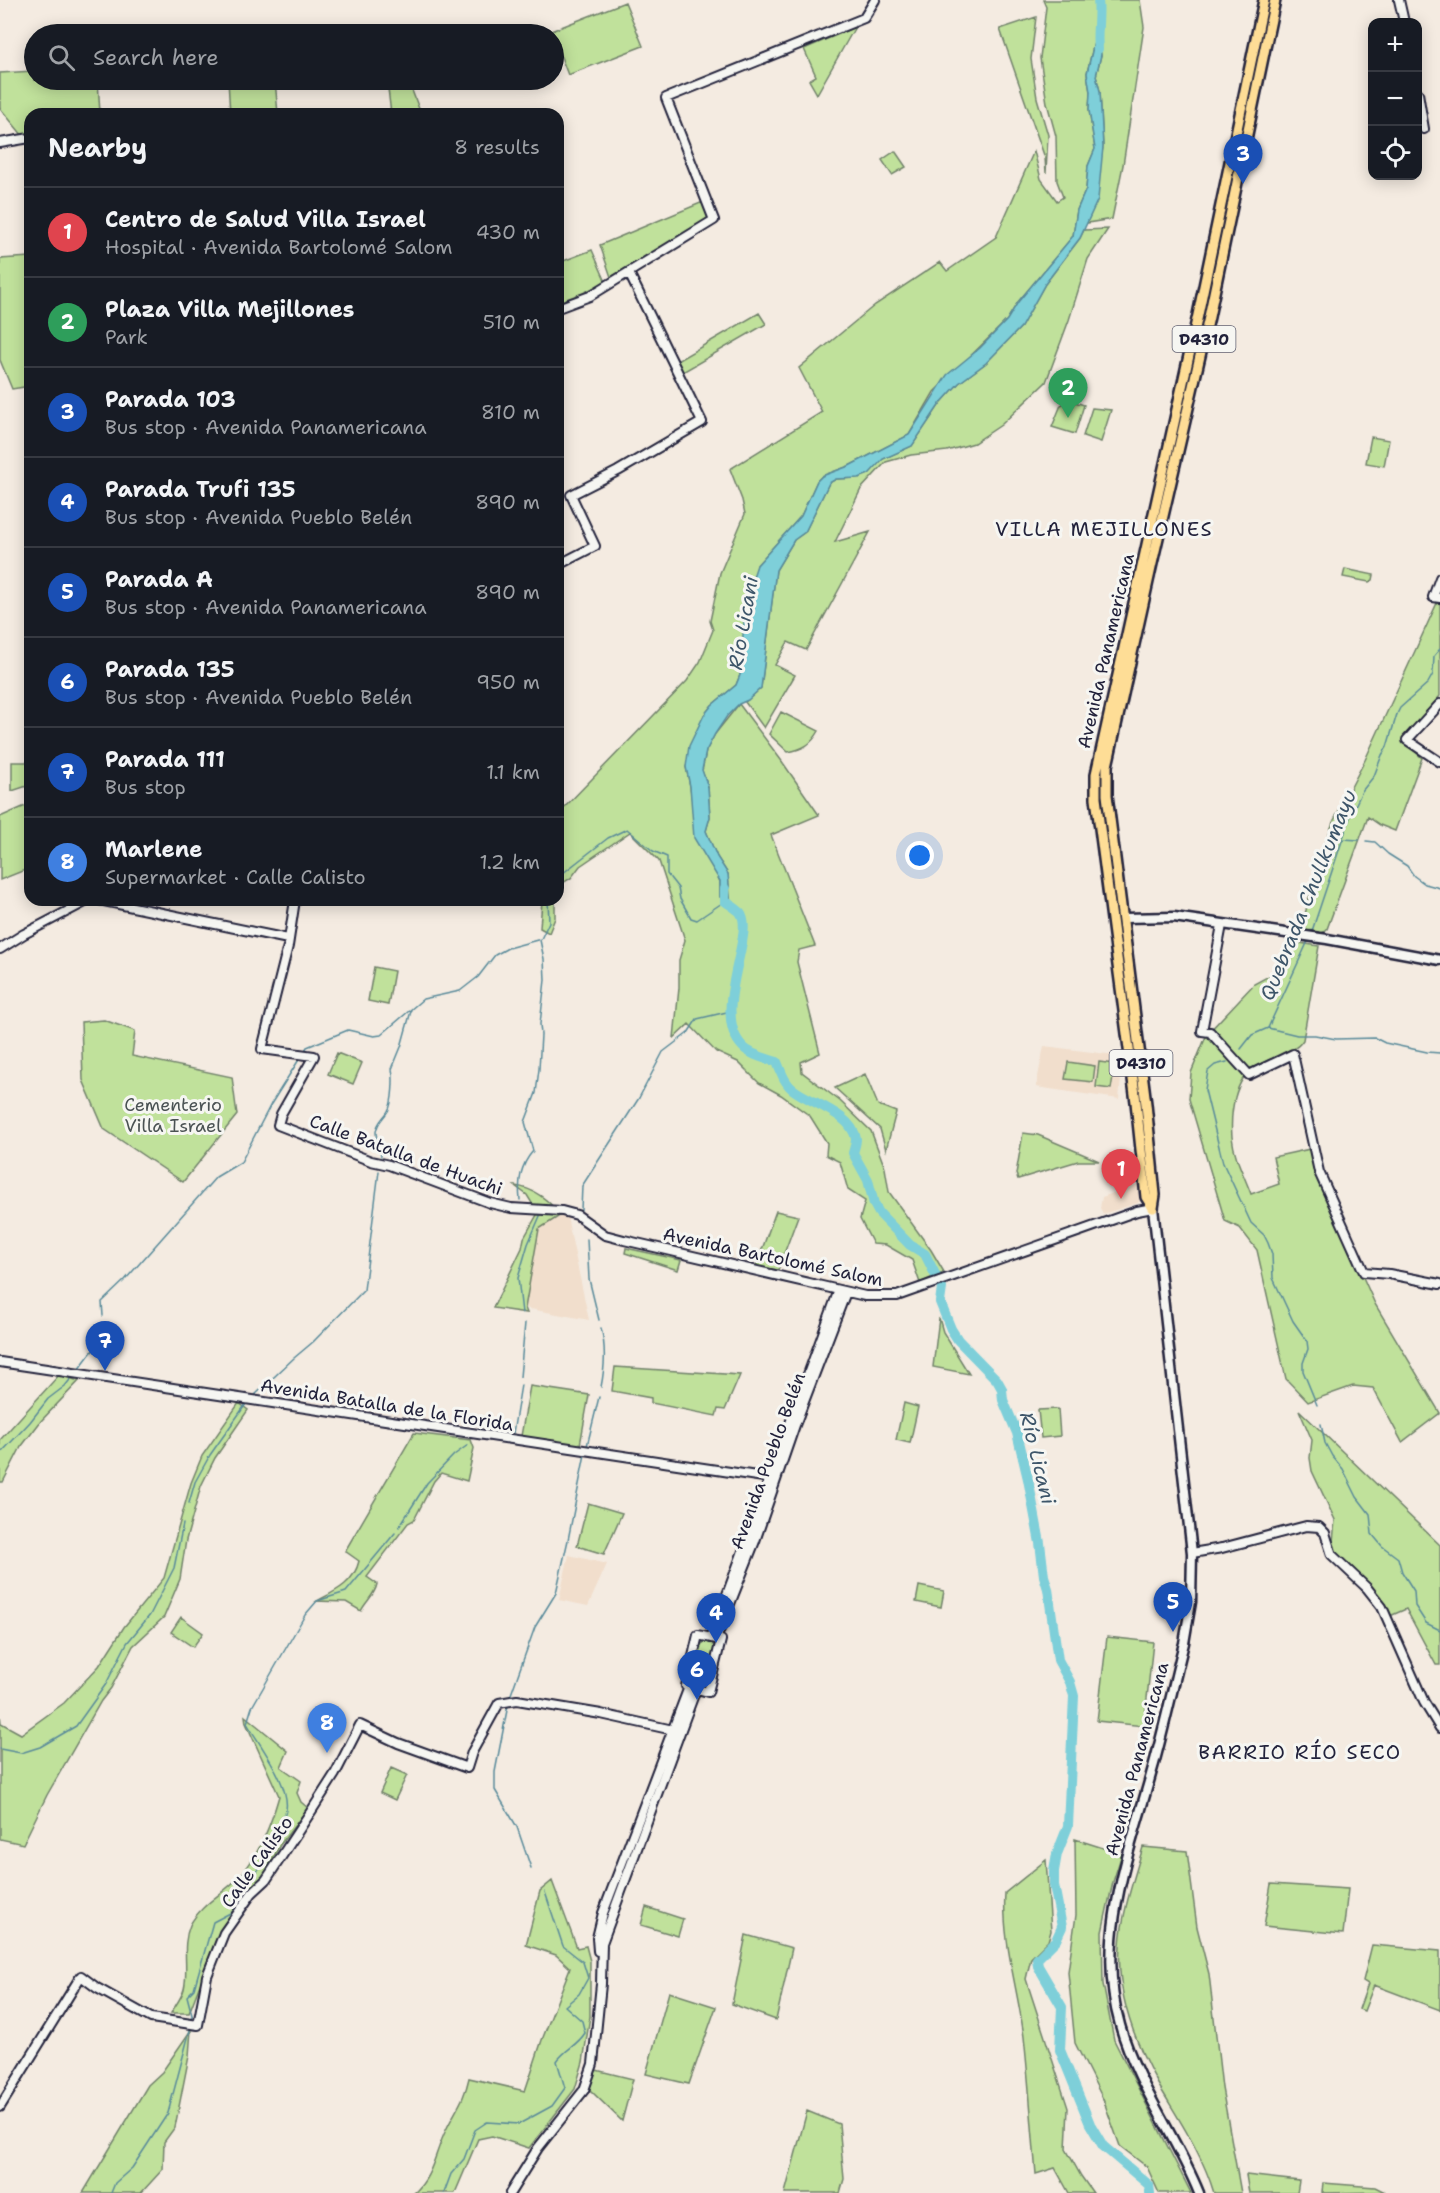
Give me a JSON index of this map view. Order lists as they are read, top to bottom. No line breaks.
{"streets":{"main road":["D4310","Avenida Panamericana"],"street":["Calle Batalla de Huachi","Avenida Bartolomé Salom","Avenida Batalla de la Florida","Avenida Pueblo Belén","Calle Calisto"]},"crossings":[["Avenida Panamericana","Avenida Bartolomé Salom"],["Calle Batalla de Huachi","Avenida Bartolomé Salom"],["Avenida Bartolomé Salom","Avenida Pueblo Belén"],["Avenida Batalla de la Florida","Avenida Pueblo Belén"]],"districts":["VILLA MEJILLONES","BARRIO RÍO SECO"],"water":["Río Licani","Quebrada Chullkumayu"],"parks":["Cementerio Villa Israel"],"page":{"map_buttons":["+","−"],"search":"Search here","heading":["Nearby","8 results"],"pins":["3","2","1","7","5","4","6","8"],"list":[{"mark":"1","name":"Centro de Salud Villa Israel","note":"Hospital · Avenida Bartolomé Salom","value":"430 m"},{"mark":"2","name":"Plaza Villa Mejillones","note":"Park","value":"510 m"},{"mark":"3","name":"Parada 103","note":"Bus stop · Avenida Panamericana","value":"810 m"},{"mark":"4","name":"Parada Trufi 135","note":"Bus stop · Avenida Pueblo Belén","value":"890 m"},{"mark":"5","name":"Parada A","note":"Bus stop · Avenida Panamericana","value":"890 m"},{"mark":"6","name":"Parada 135","note":"Bus stop · Avenida Pueblo Belén","value":"950 m"},{"mark":"7","name":"Parada 111","note":"Bus stop","value":"1.1 km"},{"mark":"8","name":"Marlene","note":"Supermarket · Calle Calisto","value":"1.2 km"}]}}
